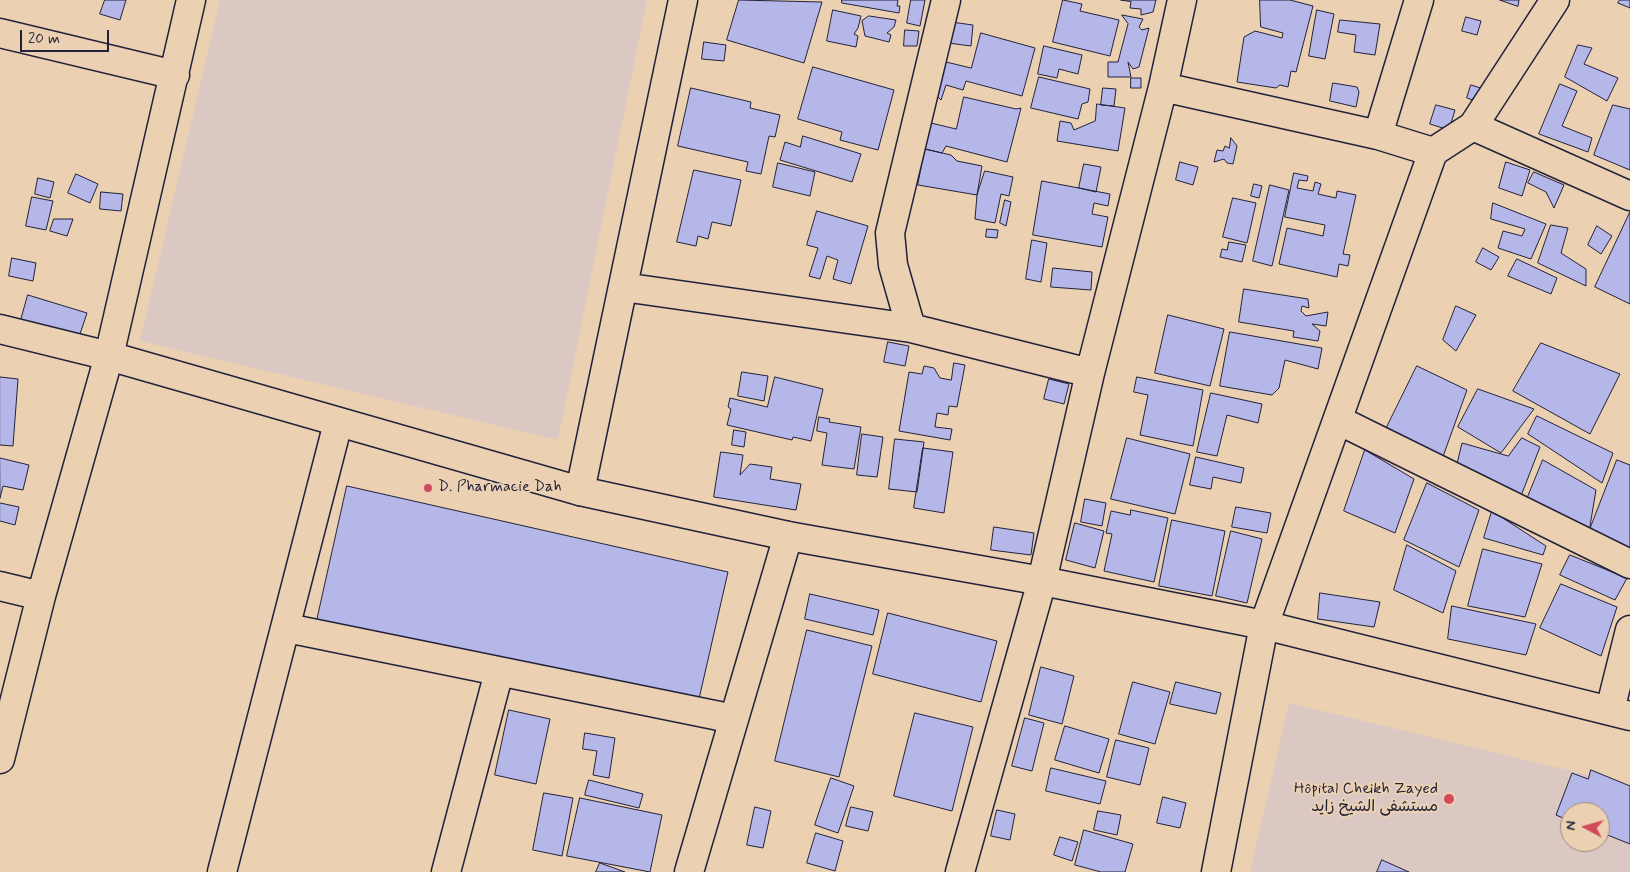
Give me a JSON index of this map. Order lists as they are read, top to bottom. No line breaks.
{"places":["D. Pharmacie Dah","Hôpital Cheikh Zayed مستشفى الشيخ زايد"],"scale_bar":"20 m","north":"left"}
